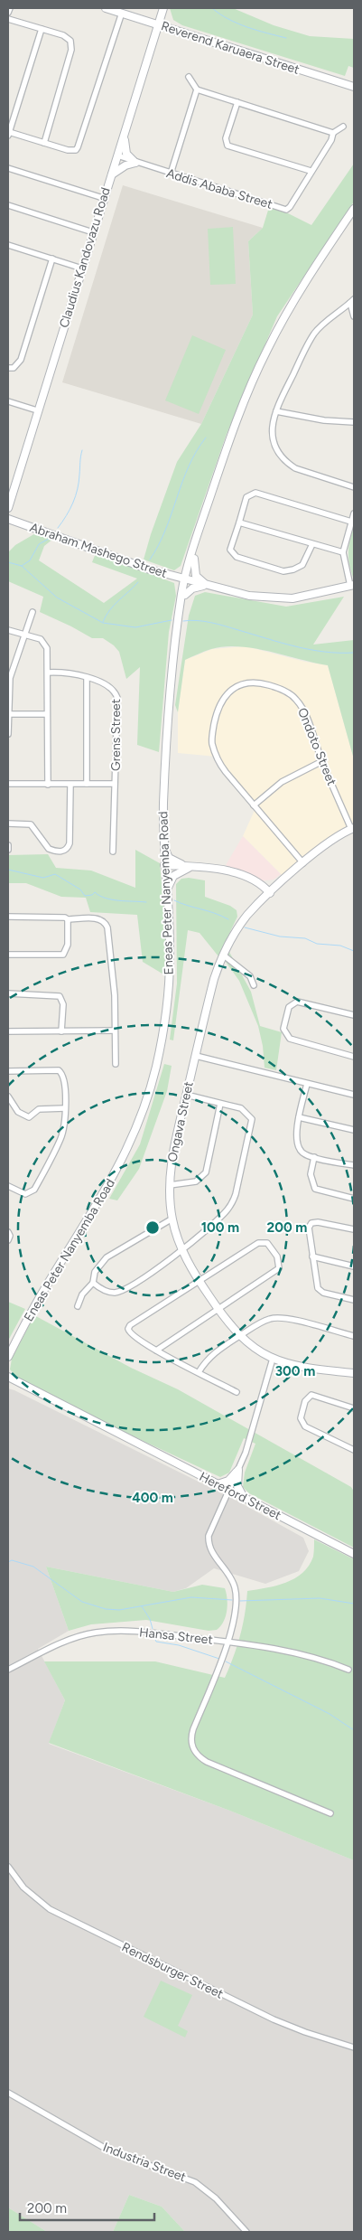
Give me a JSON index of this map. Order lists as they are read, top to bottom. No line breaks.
{"streets":{"main road":["Reverend Karuaera Street","Claudius Kandovazu Road","Abraham Mashego Street","Eneas Peter Nanyemba Road","Ongava Street","Hereford Street"],"street":["Addis Ababa Street","Grens Street","Ondoto Street","Hansa Street","Rendsburger Street","Industria Street"]},"crossings":[["Reverend Karuaera Street","Claudius Kandovazu Road"],["Addis Ababa Street","Claudius Kandovazu Road"],["Abraham Mashego Street","Eneas Peter Nanyemba Road"],["Ondoto Street","Ongava Street"]],"scale_bar":"200 m","rings":["100 m","200 m","300 m","400 m"]}
